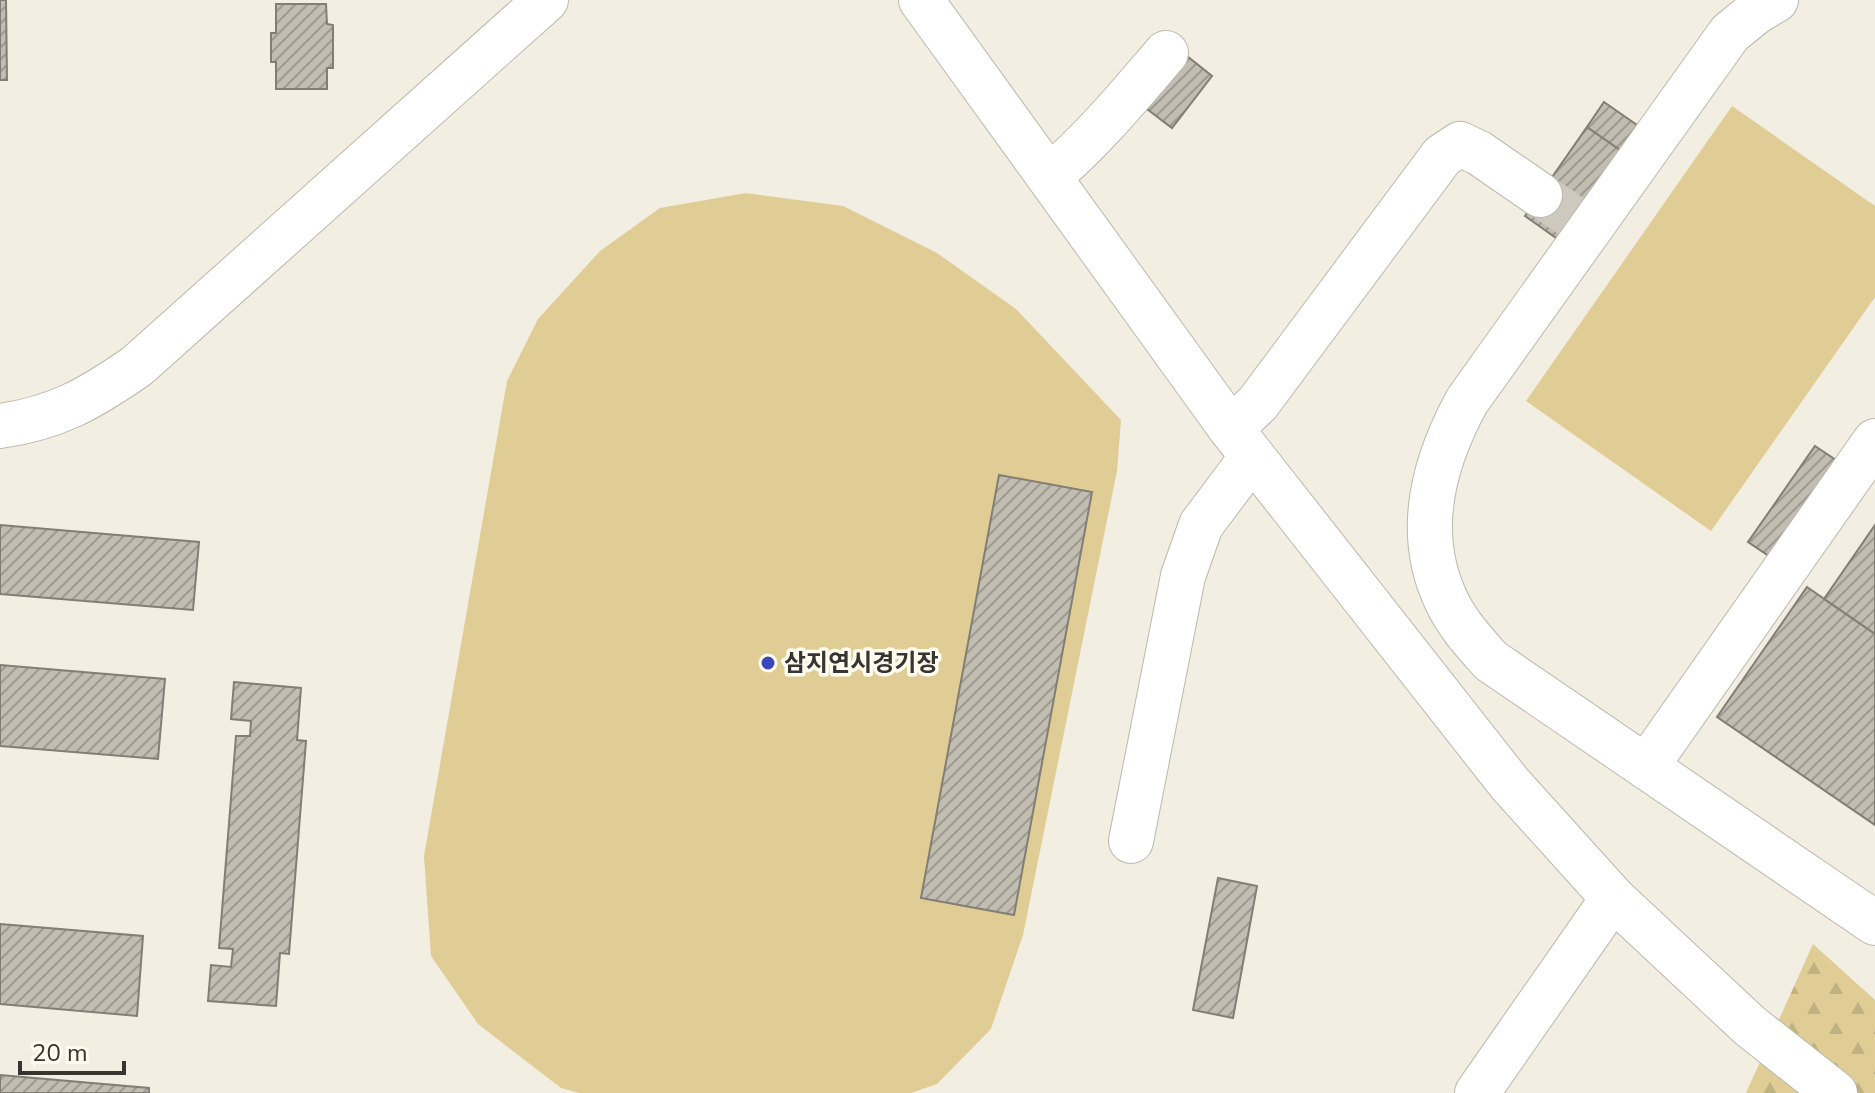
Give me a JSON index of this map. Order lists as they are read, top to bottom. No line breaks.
{"places":["삼지연시경기장"],"scale_bar":"20 m"}
